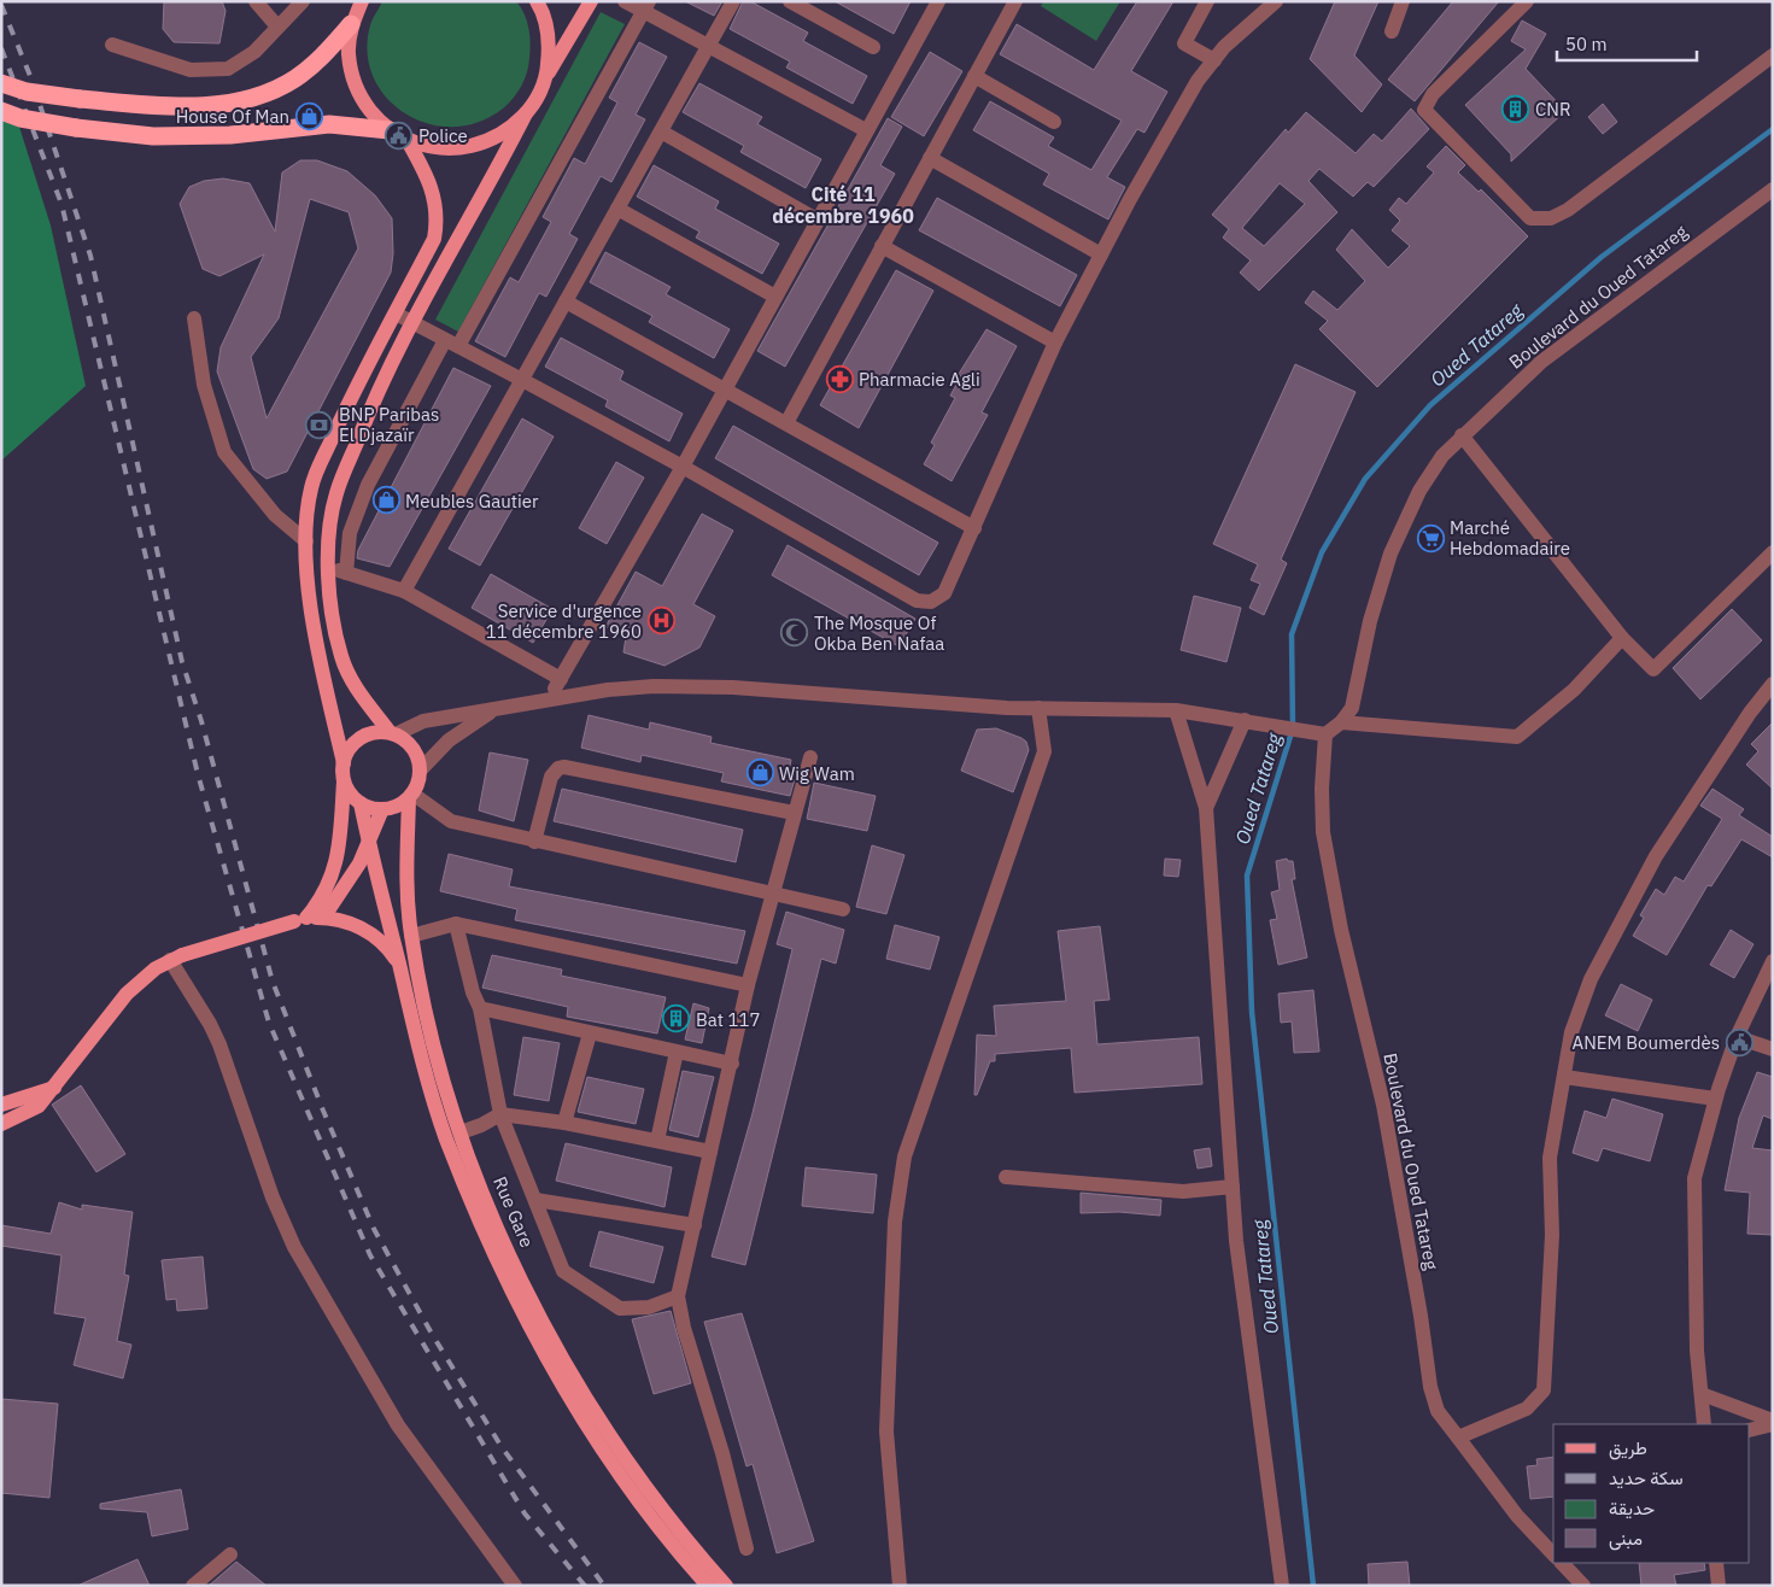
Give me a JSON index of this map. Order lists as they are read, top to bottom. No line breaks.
{"streets":{"main road":["Rue Gare"],"street":["Boulevard du Oued Tatareg"]},"districts":["Cité 11 décembre 1960"],"water":["Oued Tatareg"],"places":{"building":["CNR","Bat 117"],"shop":["House Of Man","Meubles Gautier","Wig Wam"],"public building":["Police","ANEM Boumerdès"],"pharmacy":["Pharmacie Agli"],"bank":["BNP Paribas El Djazaïr"],"supermarket":["Marché Hebdomadaire"],"hospital":["Service d'urgence 11 décembre 1960"],"mosque":["The Mosque Of Okba Ben Nafaa"]},"legend":["طريق","سكة حديد","حديقة","مبنى"],"scale_bar":"50 m"}
